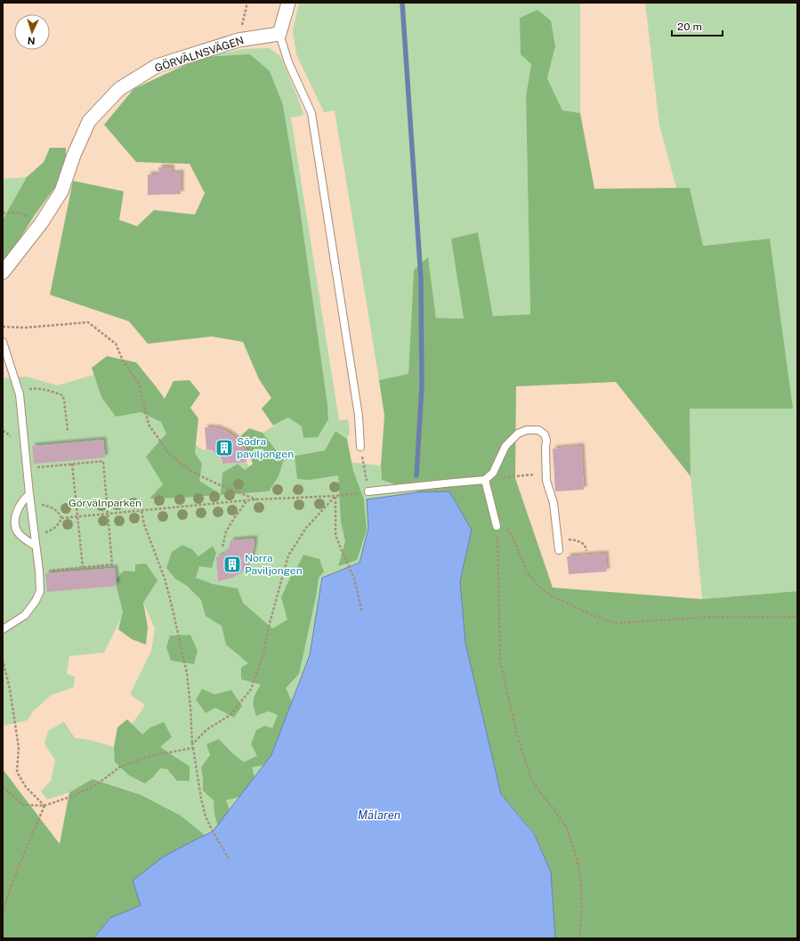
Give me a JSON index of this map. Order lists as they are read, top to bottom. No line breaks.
{"streets":{"street":["GÖRVÄLNSVÄGEN"]},"water":["Mälaren"],"parks":["Görvälnparken"],"places":{"building":["Södra paviljongen","Norra Paviljongen"]},"scale_bar":"20 m","north":"bottom"}
